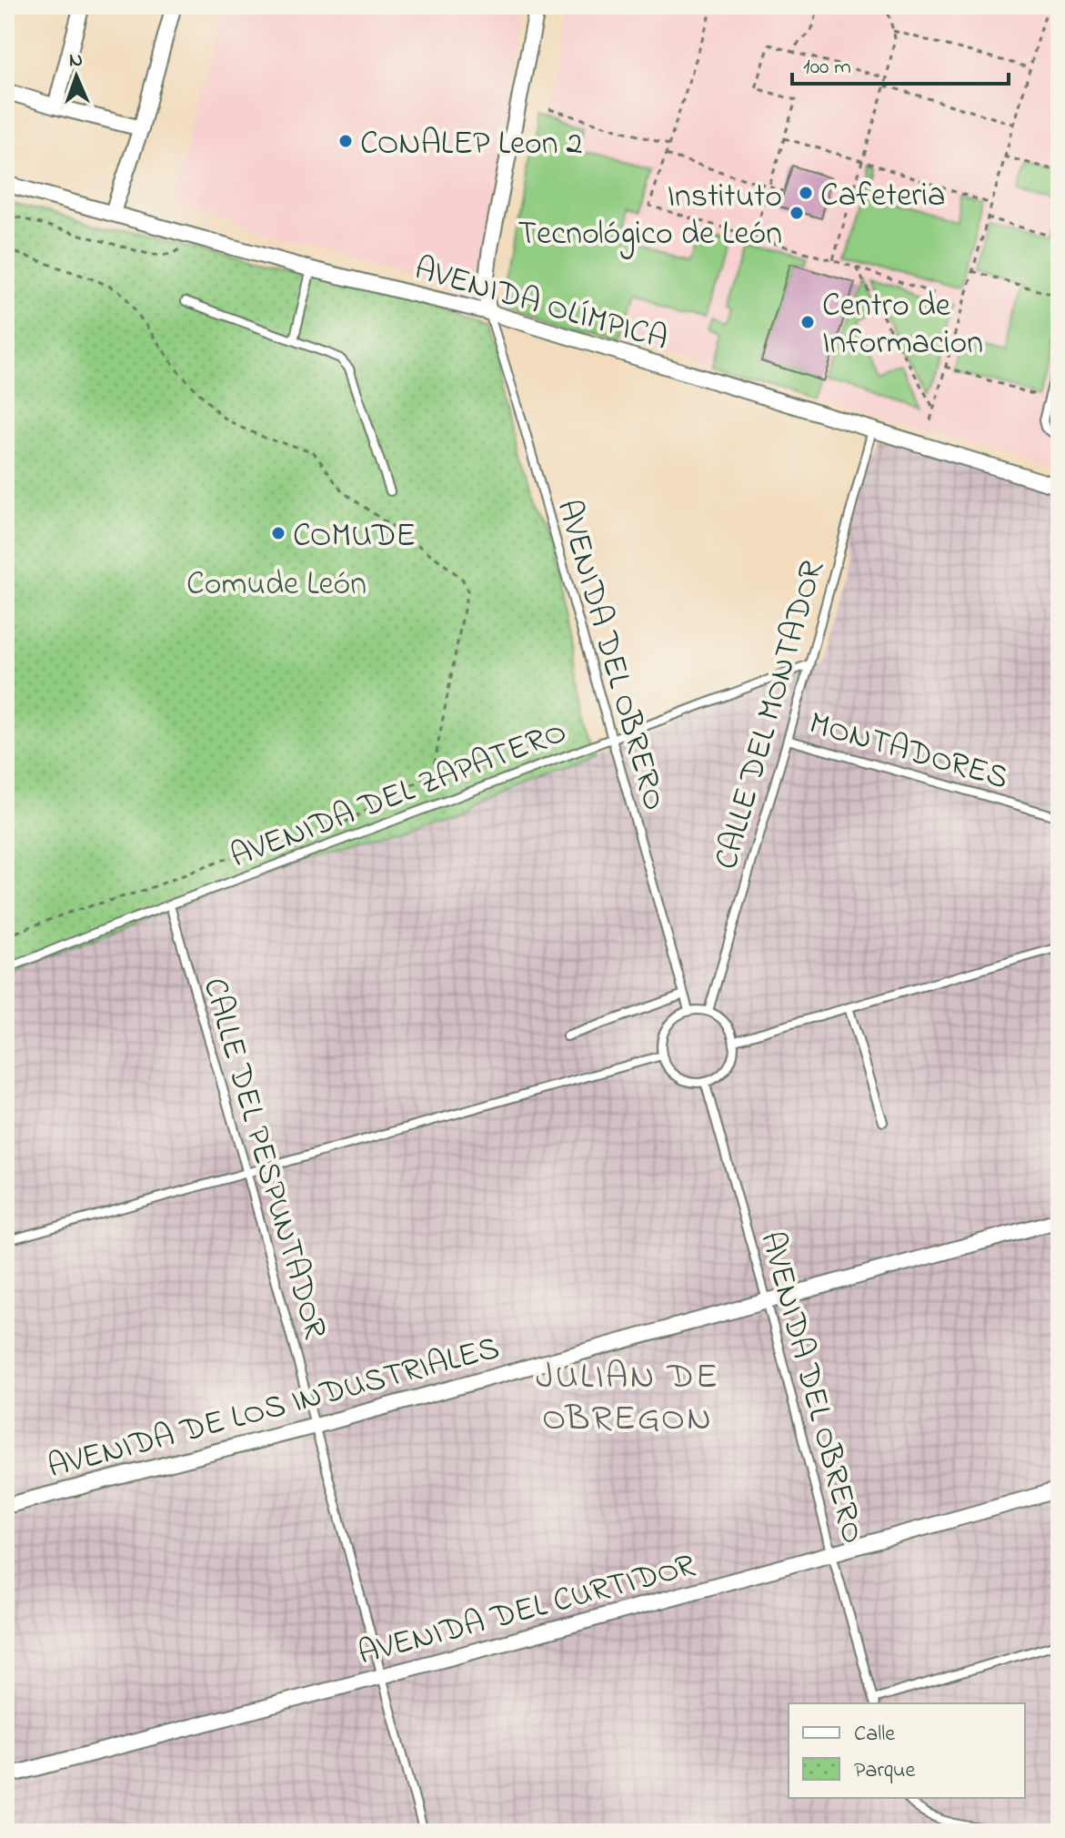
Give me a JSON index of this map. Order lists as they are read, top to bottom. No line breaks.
{"streets":{"street":["AVENIDA OLÍMPICA","AVENIDA DE LOS INDUSTRIALES","AVENIDA DEL CURTIDOR"],"lane":["AVENIDA DEL OBRERO","CALLE DEL MONTADOR","MONTADORES","AVENIDA DEL ZAPATERO","CALLE DEL PESPUNTADOR"]},"crossings":[["AVENIDA OLÍMPICA","AVENIDA DEL OBRERO"],["AVENIDA OLÍMPICA","CALLE DEL MONTADOR"],["AVENIDA DEL OBRERO","CALLE DEL MONTADOR"],["AVENIDA DEL OBRERO","AVENIDA DEL ZAPATERO"],["AVENIDA DEL OBRERO","AVENIDA DE LOS INDUSTRIALES"],["AVENIDA DEL OBRERO","AVENIDA DEL CURTIDOR"],["CALLE DEL MONTADOR","MONTADORES"],["CALLE DEL MONTADOR","AVENIDA DEL ZAPATERO"],["AVENIDA DEL ZAPATERO","CALLE DEL PESPUNTADOR"],["CALLE DEL PESPUNTADOR","AVENIDA DE LOS INDUSTRIALES"],["CALLE DEL PESPUNTADOR","AVENIDA DEL CURTIDOR"]],"districts":["JULIAN DE OBREGON"],"parks":["Comude León"],"places":["CONALEP Leon 2","Cafeteria","Instituto Tecnológico de León","Centro de Informacion","COMUDE"],"legend":["Calle","Parque"],"scale_bar":"100 m","north":"top"}
